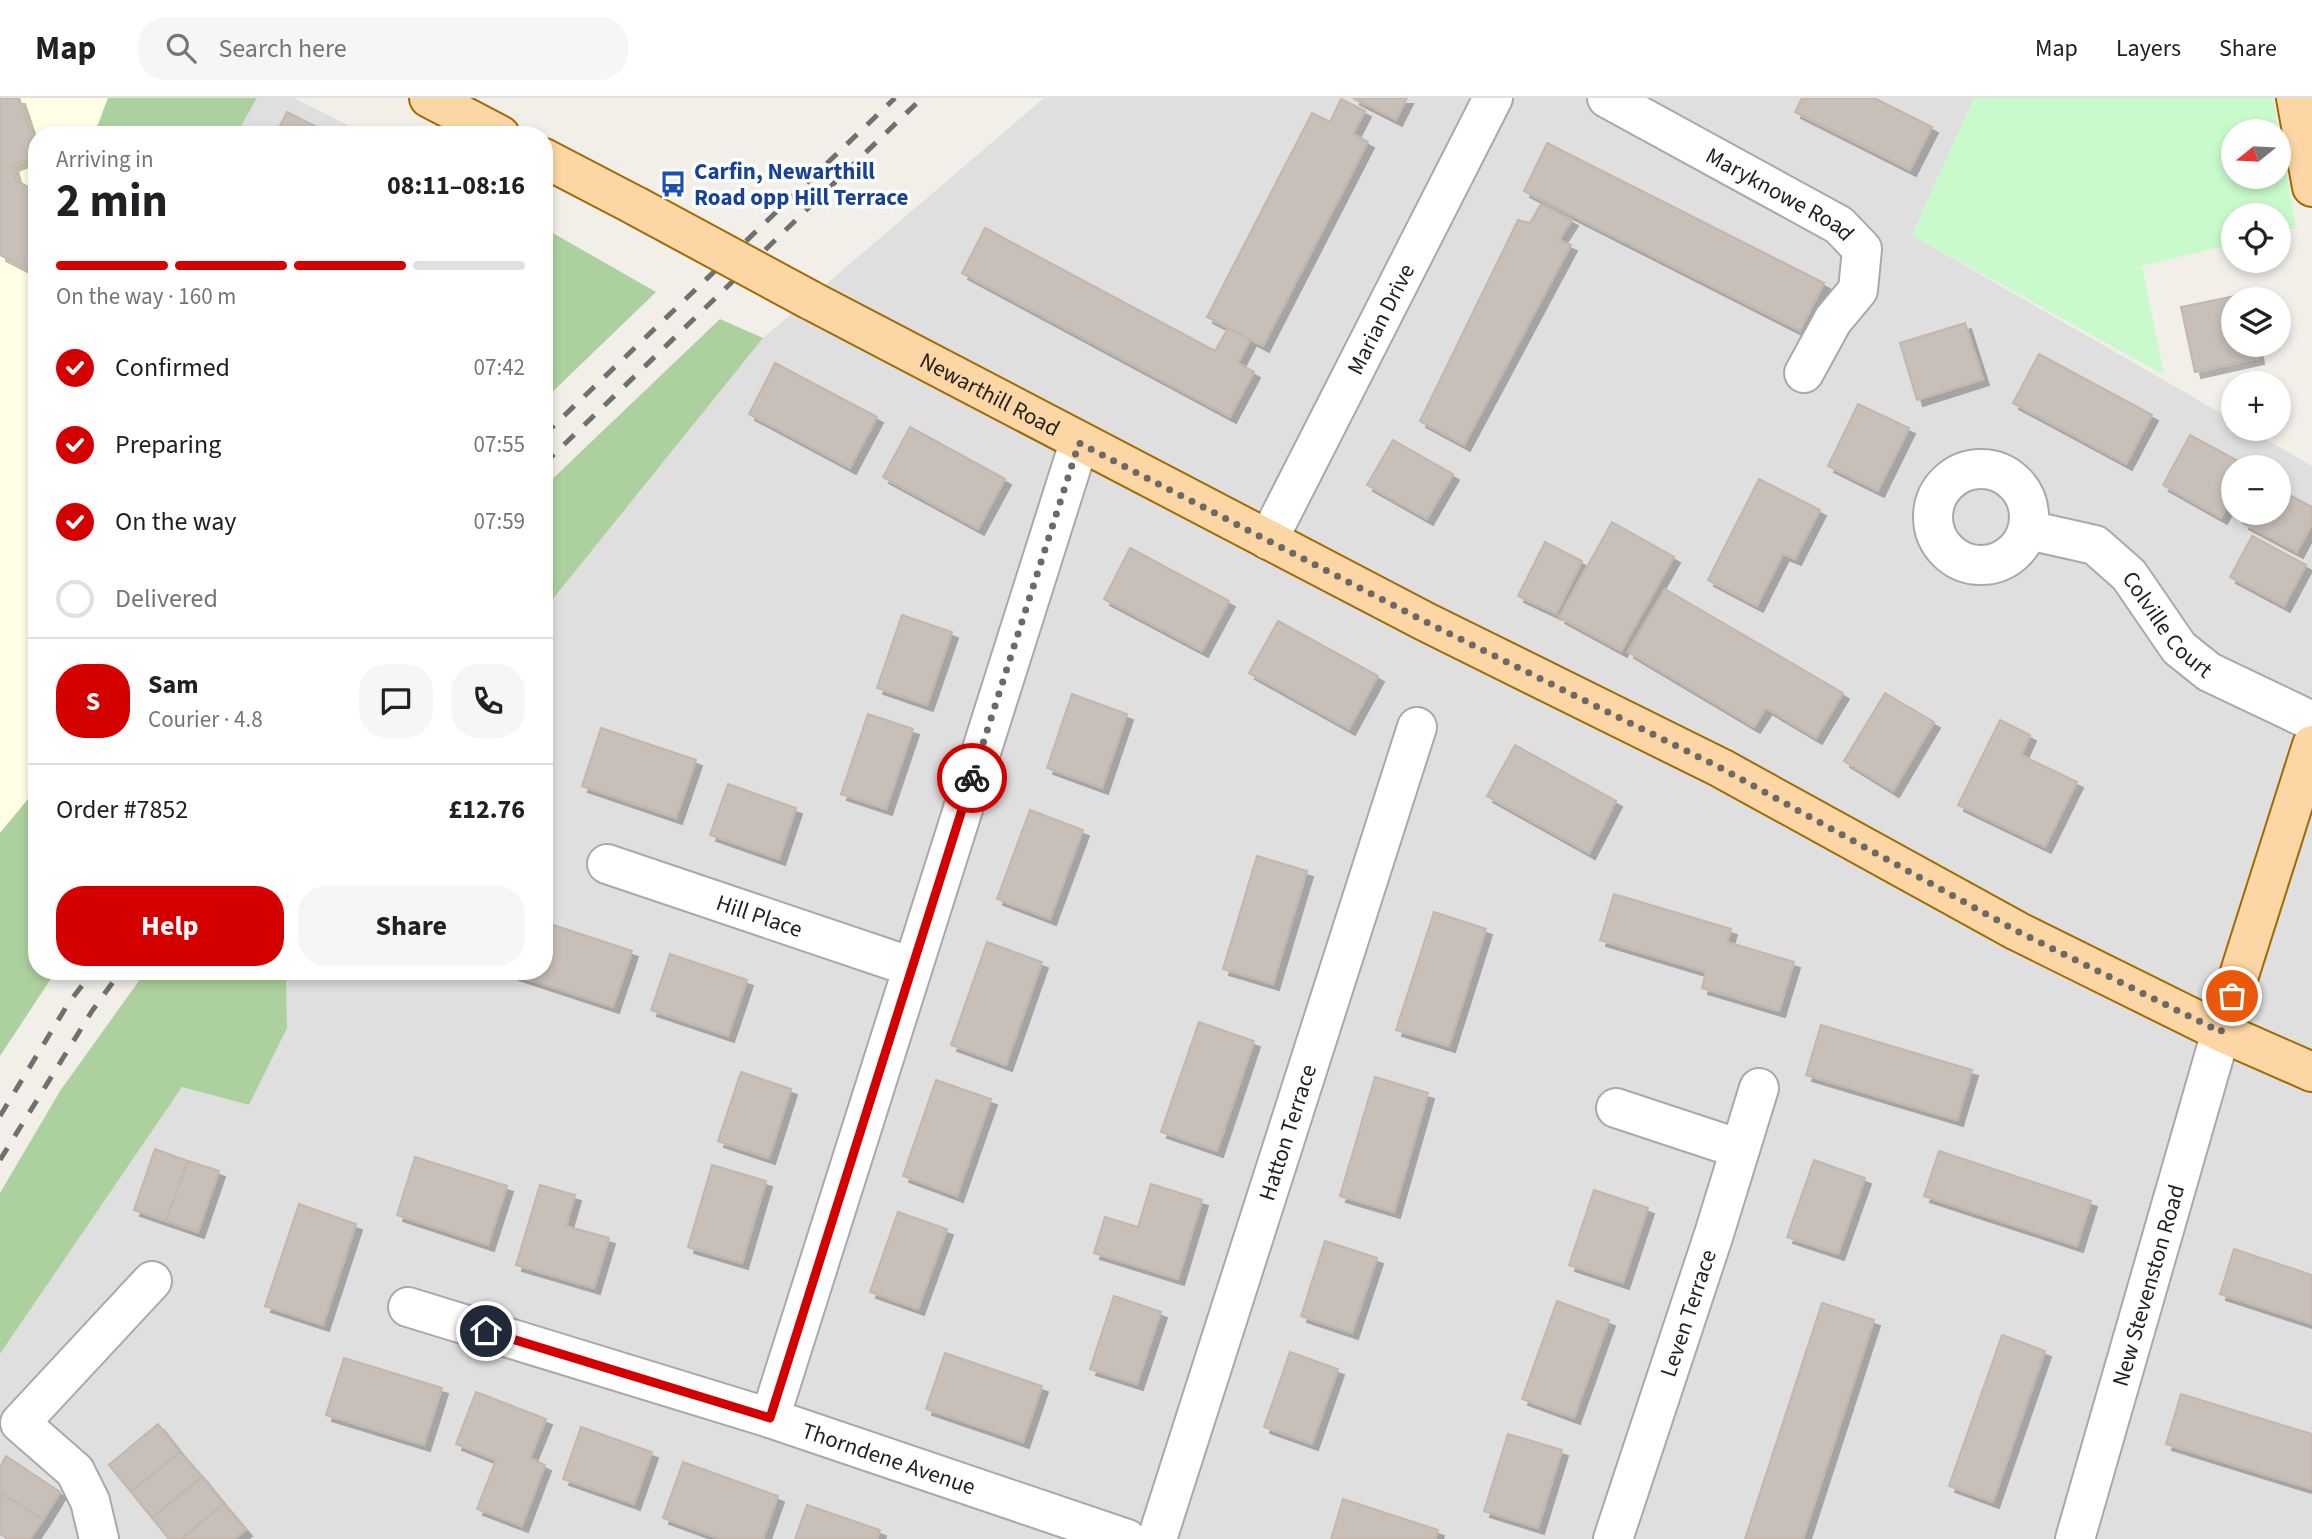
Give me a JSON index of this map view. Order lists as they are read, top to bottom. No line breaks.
{"streets":{"main road":["Newarthill Road"],"street":["Maryknowe Road","Marian Drive","Colville Court","Hill Place","Hatton Terrace","New Stevenston Road","Leven Terrace","Thorndene Avenue"]},"crossings":[["Marian Drive","Newarthill Road"],["Newarthill Road","New Stevenston Road"]],"places":{"bus stop":["Carfin, Newarthill Road opp Hill Terrace"]},"north":"left","page":{"header":"Map","search":"Search here","nav":["Map","Layers","Share"],"map_buttons":["+","−"],"heading":["2 min","Arriving in","08:11–08:16"],"panel":["Sam","Courier · 4.8","Order #7852","£12.76"],"bar":"On the way · 160 m","list":[["Confirmed","07:42"],["Preparing","07:55"],["On the way","07:59"],"Delivered"],"round":"S","buttons":["Help","Share"]}}
